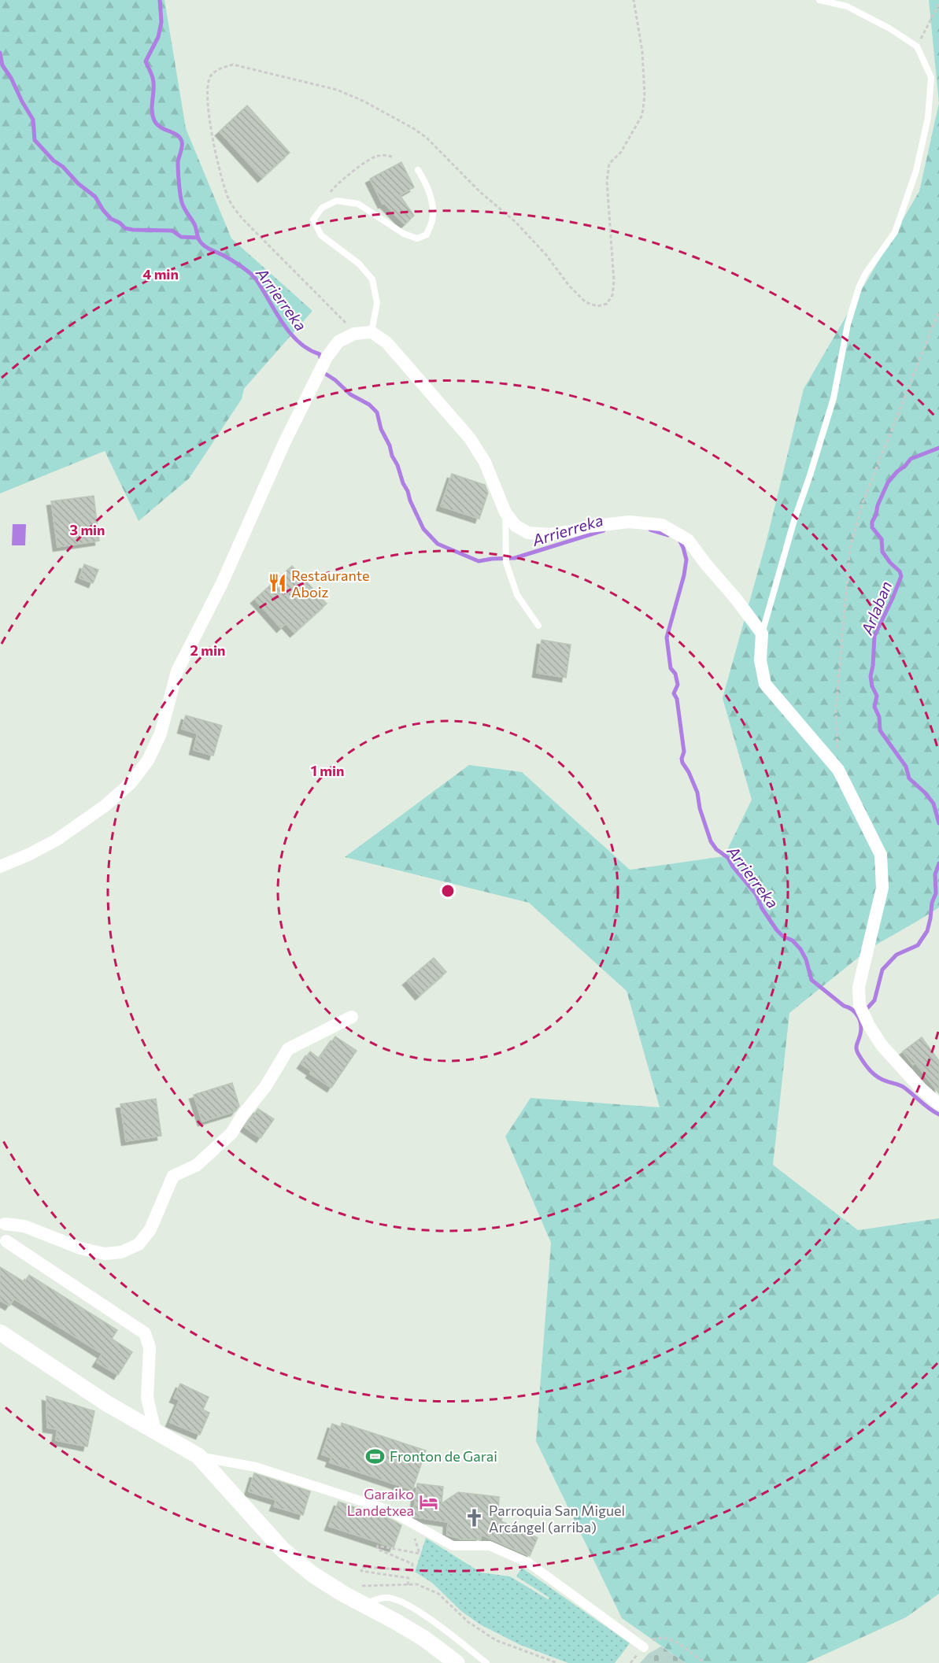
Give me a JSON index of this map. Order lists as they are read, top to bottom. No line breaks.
{"water":["Arrierreka","Arlaban"],"places":{"restaurant":["Restaurante Aboiz"],"sports":["Fronton de Garai"],"hotel":["Garaiko Landetxea"],"church":["Parroquia San Miguel Arcángel (arriba)"]},"rings":["4 min","3 min","2 min","1 min"]}
